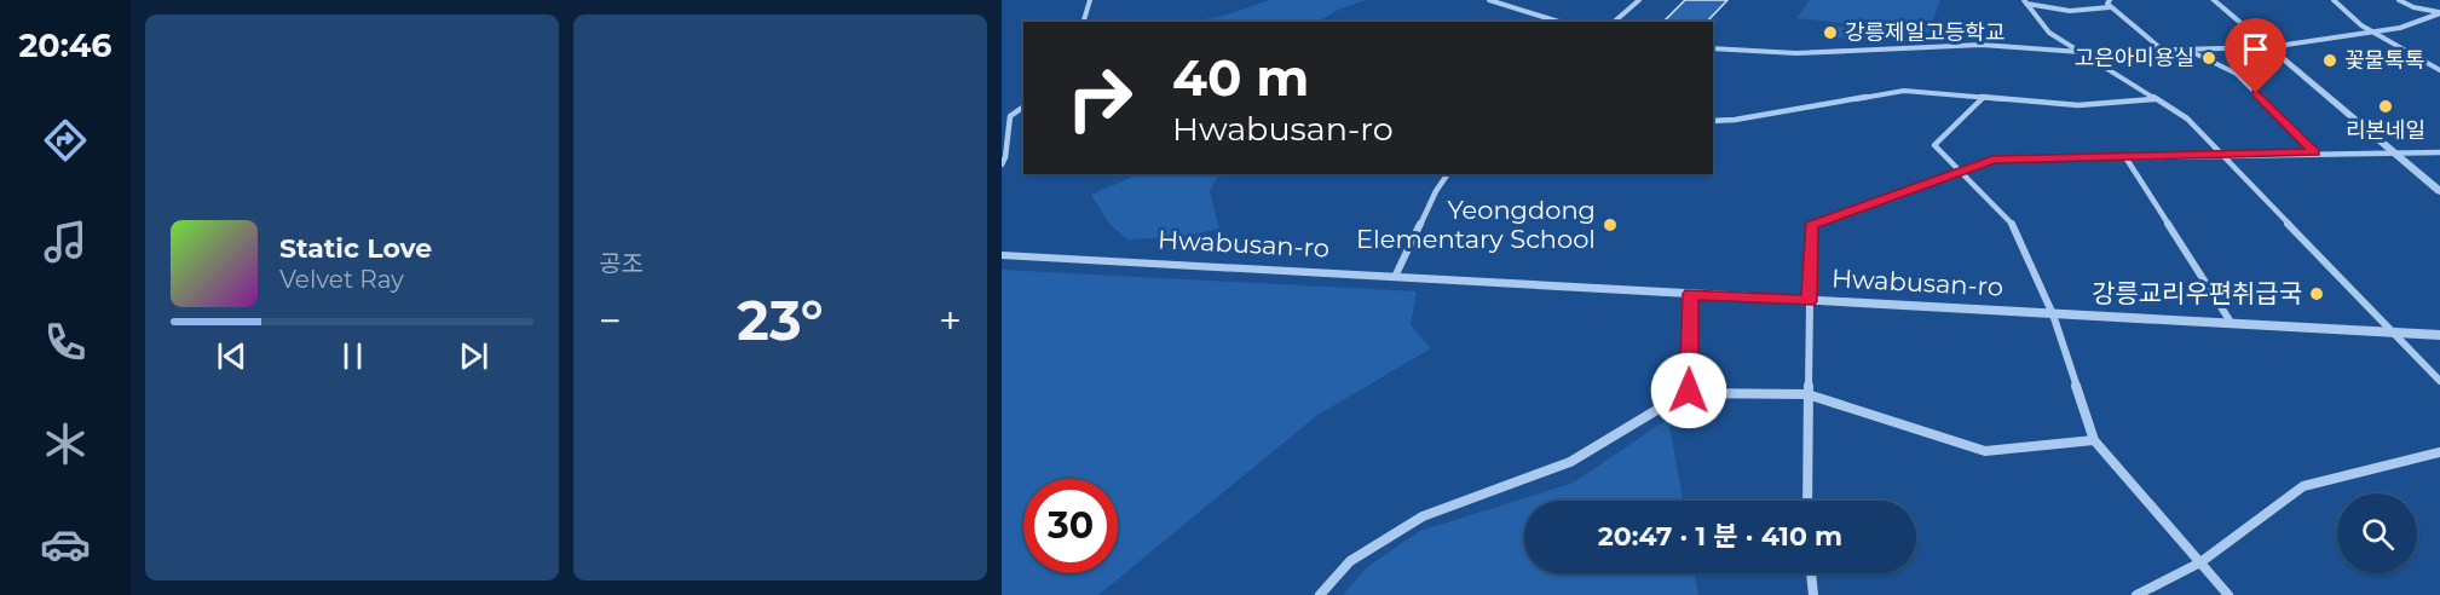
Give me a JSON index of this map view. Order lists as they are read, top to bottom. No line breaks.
{"streets":{"street":["Hwabusan-ro"]},"places":["강릉제일고등학교","고은아미용실","꽃물톡톡","리본네일","Yeongdong Elementary School","강릉교리우편취급국"],"page":{"tabs":"20:46","tile":"공조","turn":["40 m","Hwabusan-ro"],"song":["Static Love","Velvet Ray"],"heat":["−","23°","+"],"limit":"30","trip":"20:47 · 1 분 · 410 m"}}
